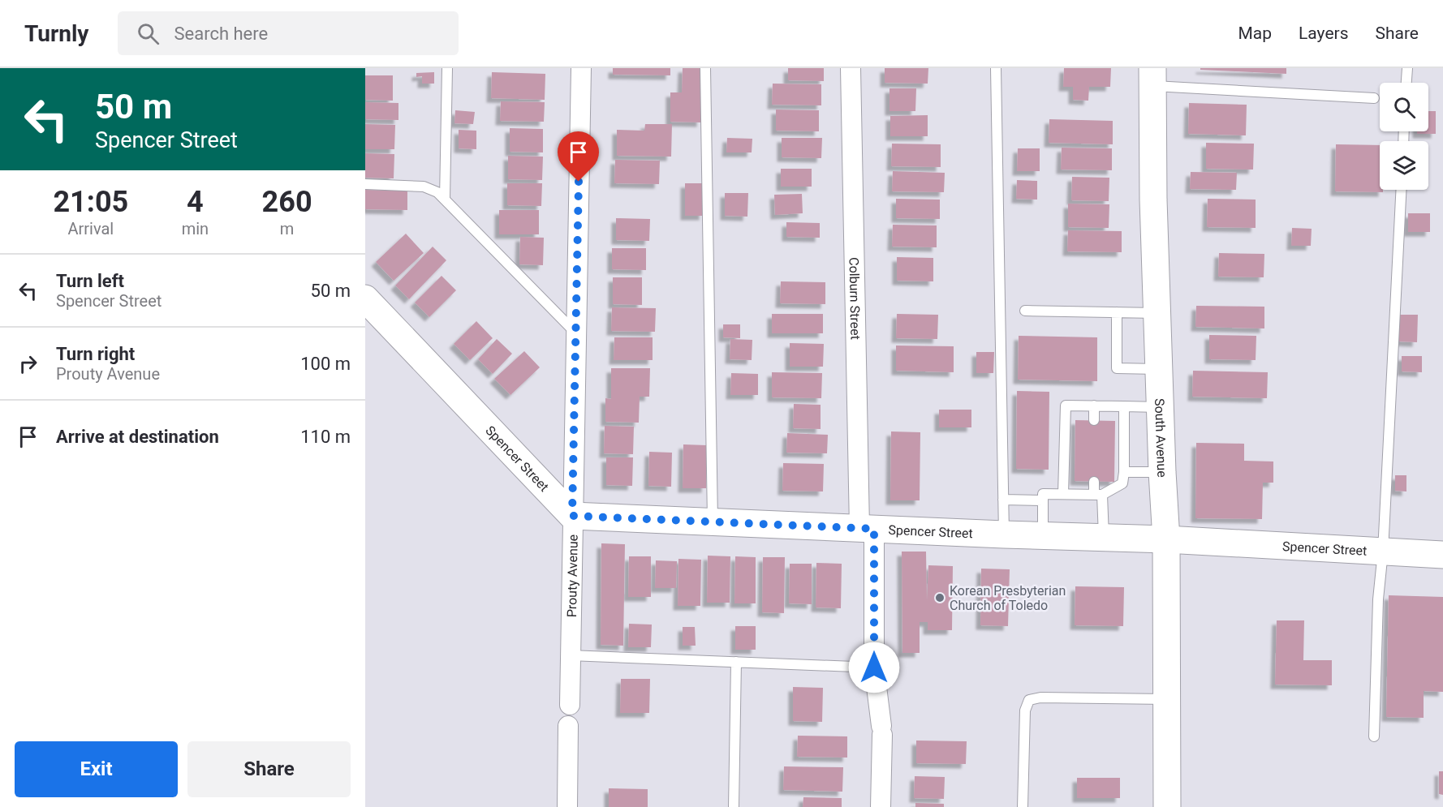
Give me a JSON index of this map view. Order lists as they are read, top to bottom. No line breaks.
{"streets":{"street":["Colburn Street","South Avenue","Spencer Street","Prouty Avenue"]},"crossings":[["Colburn Street","Spencer Street"],["South Avenue","Spencer Street"],["Spencer Street","Prouty Avenue"]],"places":["Korean Presbyterian Church of Toledo"],"page":{"header":"Turnly","search":"Search here","nav":["Map","Layers","Share"],"turn":["50 m","Spencer Street"],"eta":["21:05","Arrival","4","min","260","m"],"list":[{"name":"Turn left","note":"Spencer Street","value":"50 m"},{"name":"Turn right","note":"Prouty Avenue","value":"100 m"},{"name":"Arrive at destination","value":"110 m"}],"buttons":["Exit","Share"]}}
